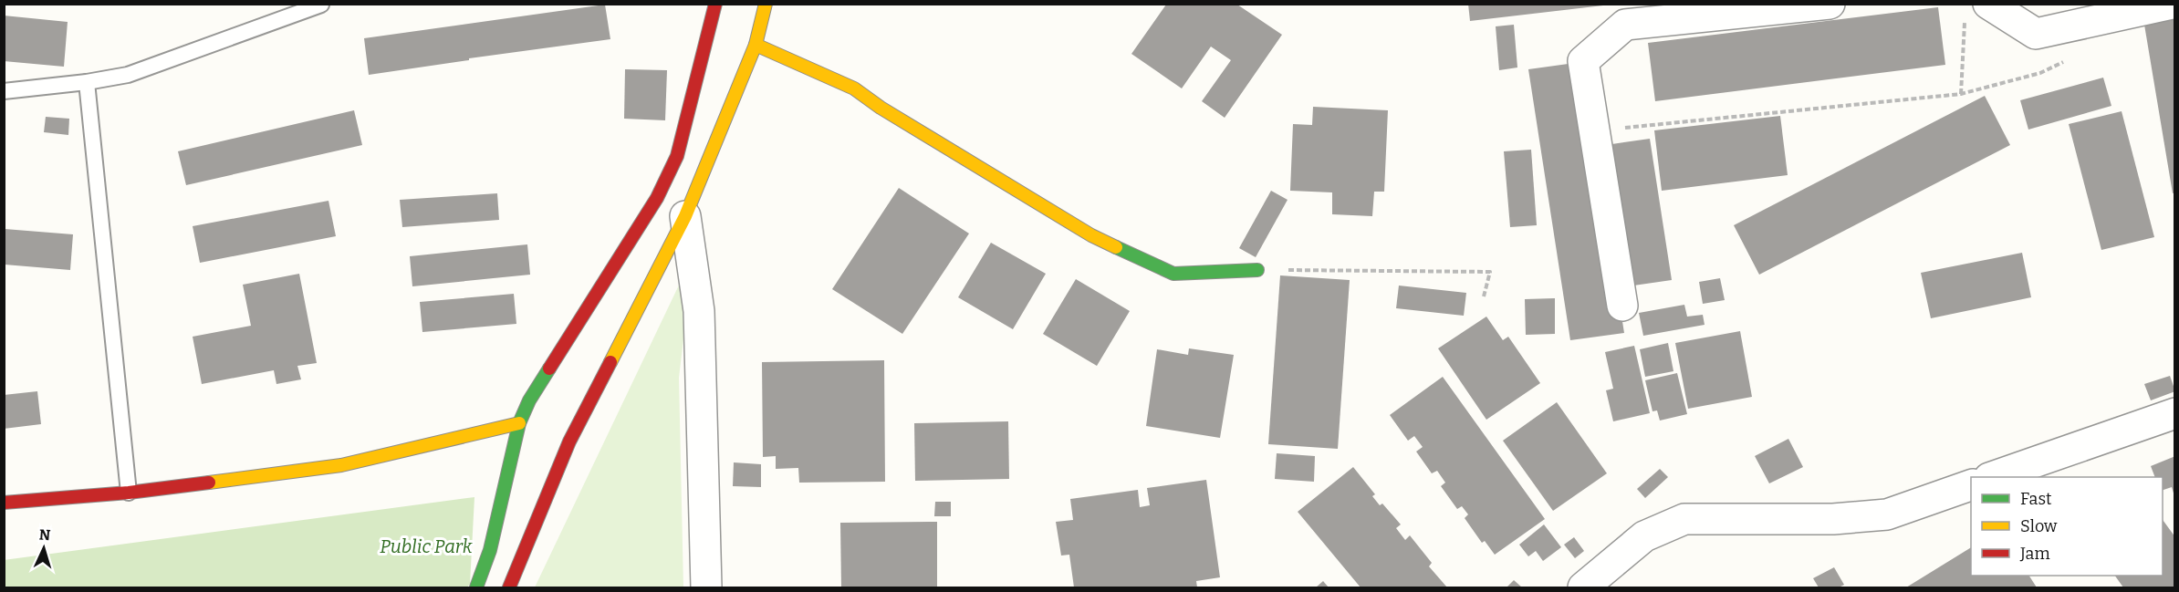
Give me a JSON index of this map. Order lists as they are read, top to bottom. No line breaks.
{"parks":["Public Park"],"legend":["Fast","Slow","Jam"],"north":"top"}
